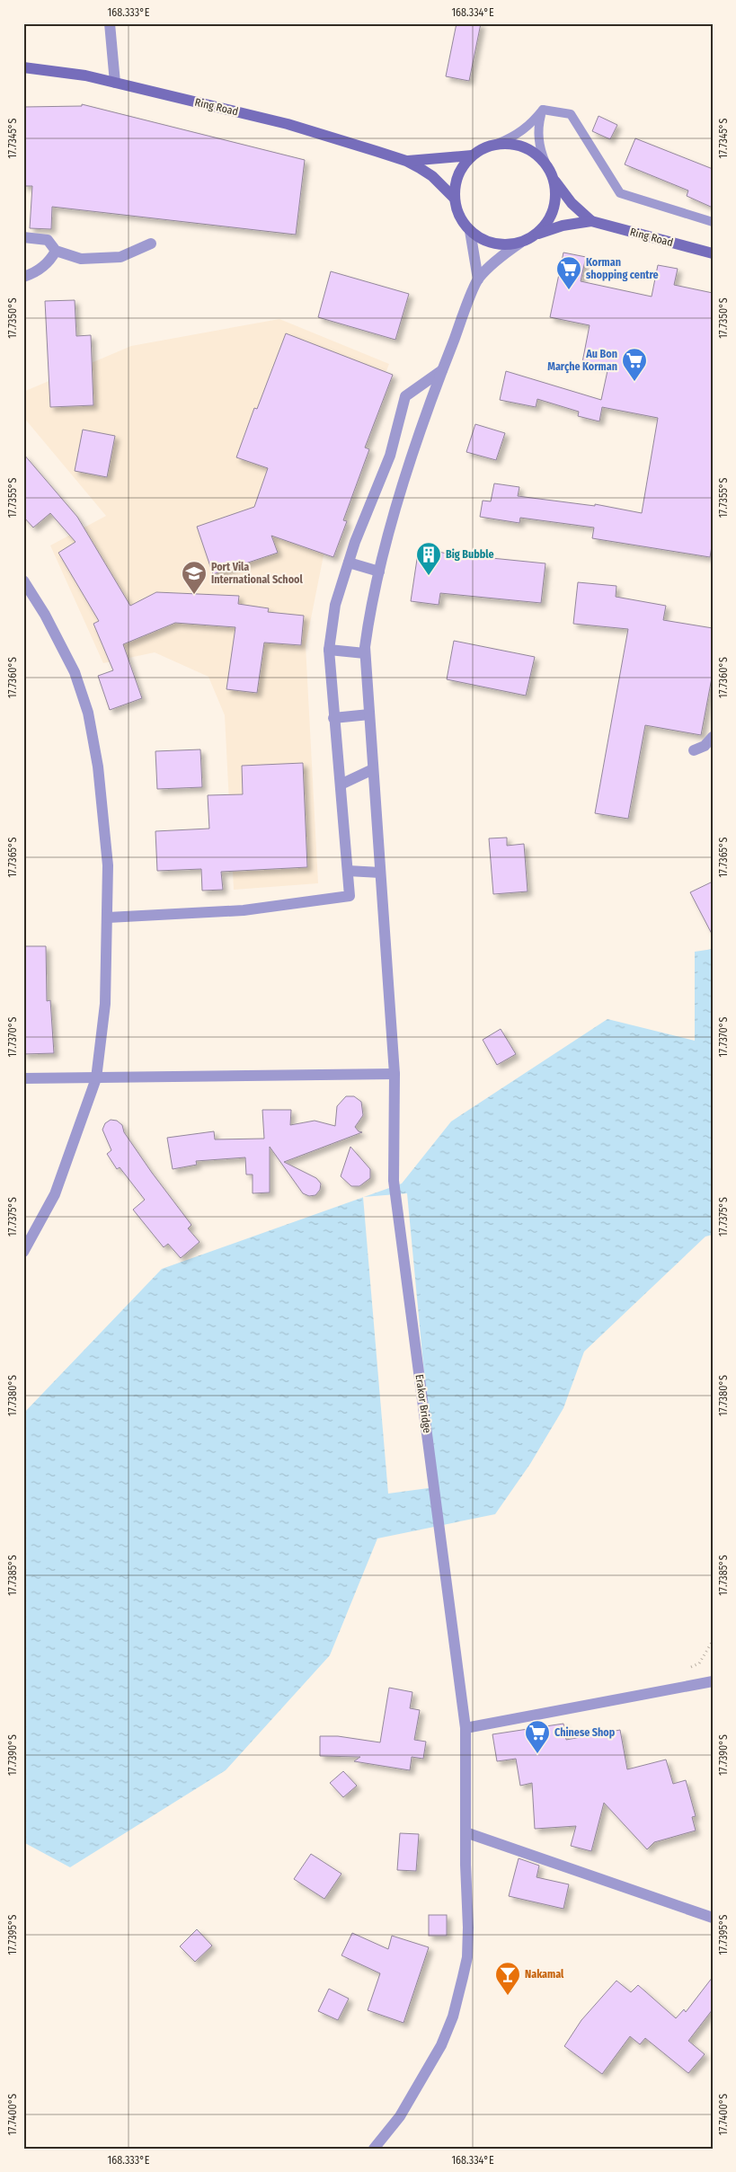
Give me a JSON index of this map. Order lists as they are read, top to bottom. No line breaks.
{"streets":{"main road":["Ring Road"],"street":["Erakor Bridge"]},"places":{"supermarket":["Korman shopping centre","Au Bon Marçhe Korman","Chinese Shop"],"building":["Big Bubble"],"school or university":["Port Vila International School"],"bar":["Nakamal"]},"coordinates":["168.333°E","168.334°E","17.7345°S","17.7350°S","17.7355°S","17.7360°S","17.7365°S","17.7370°S","17.7375°S","17.7380°S","17.7385°S","17.7390°S","17.7395°S","17.7400°S"]}
